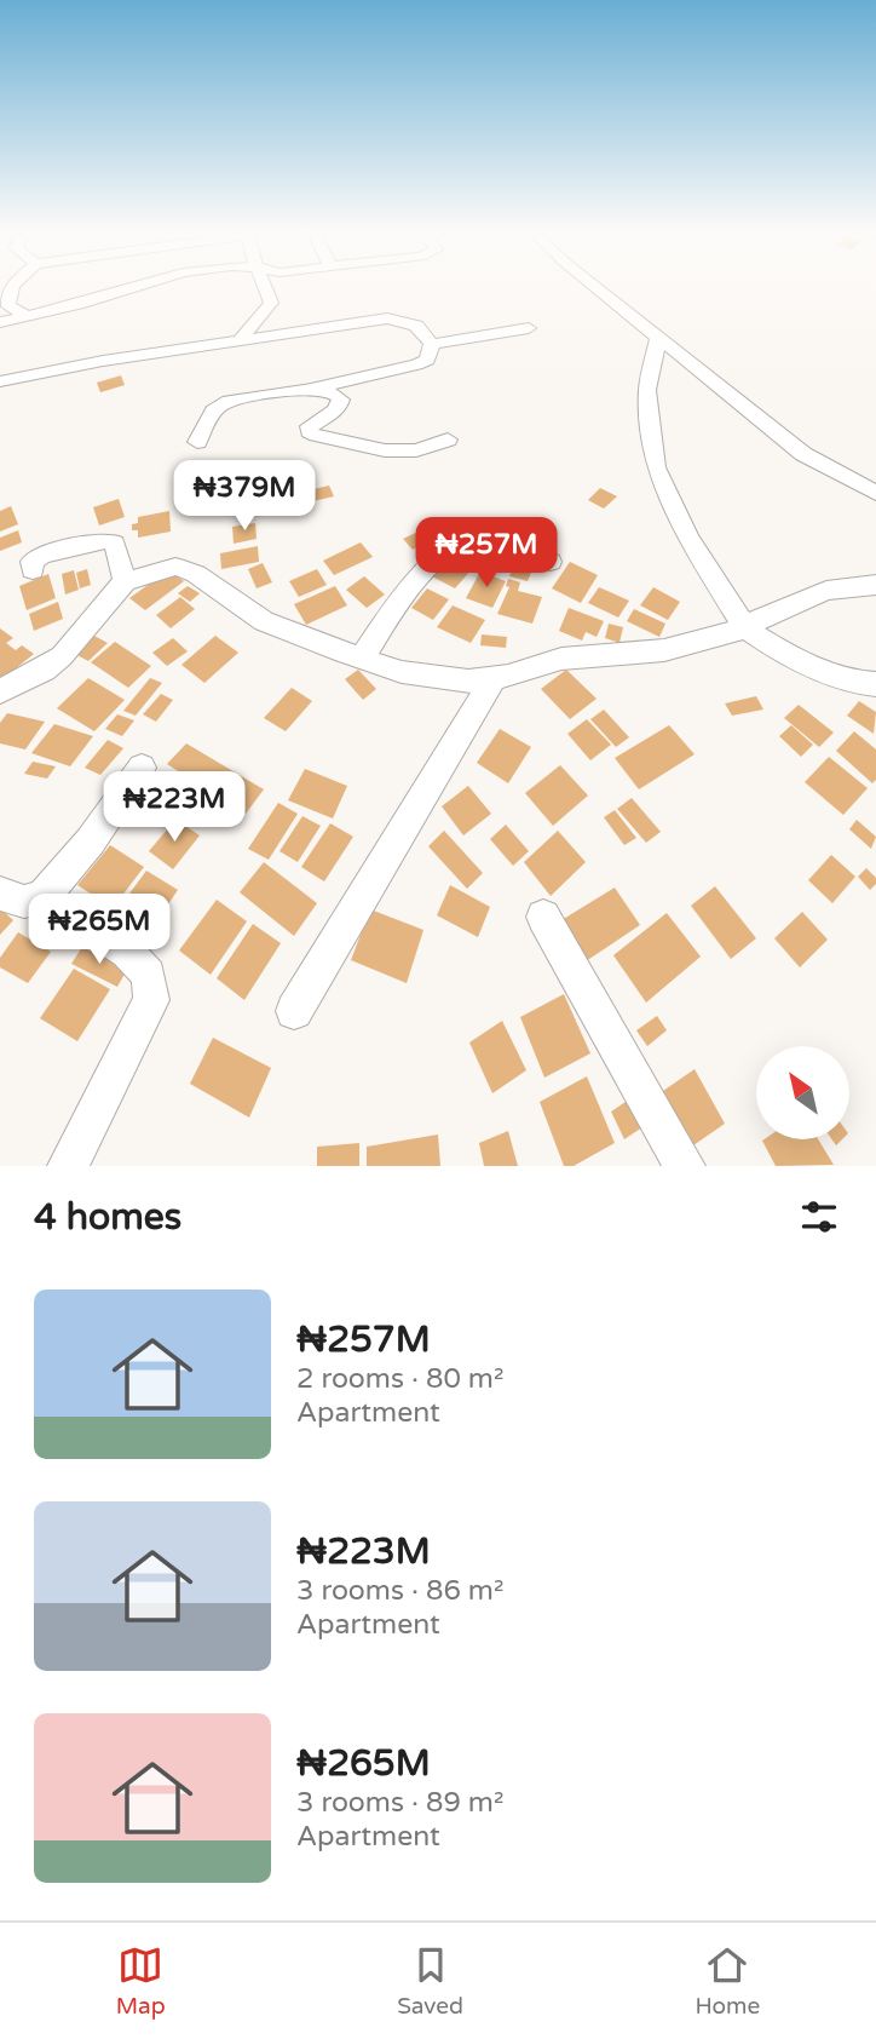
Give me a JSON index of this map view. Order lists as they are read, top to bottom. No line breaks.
{"north":"top left","page":{"price":["₦379M","₦257M","₦223M","₦265M"],"heading":"4 homes","list":[{"name":"₦257M","note":"2 rooms · 80 m² · Apartment"},{"name":"₦223M","note":"3 rooms · 86 m² · Apartment"},{"name":"₦265M","note":"3 rooms · 89 m² · Apartment"}],"tabs":["Map","Saved","Home"]}}
